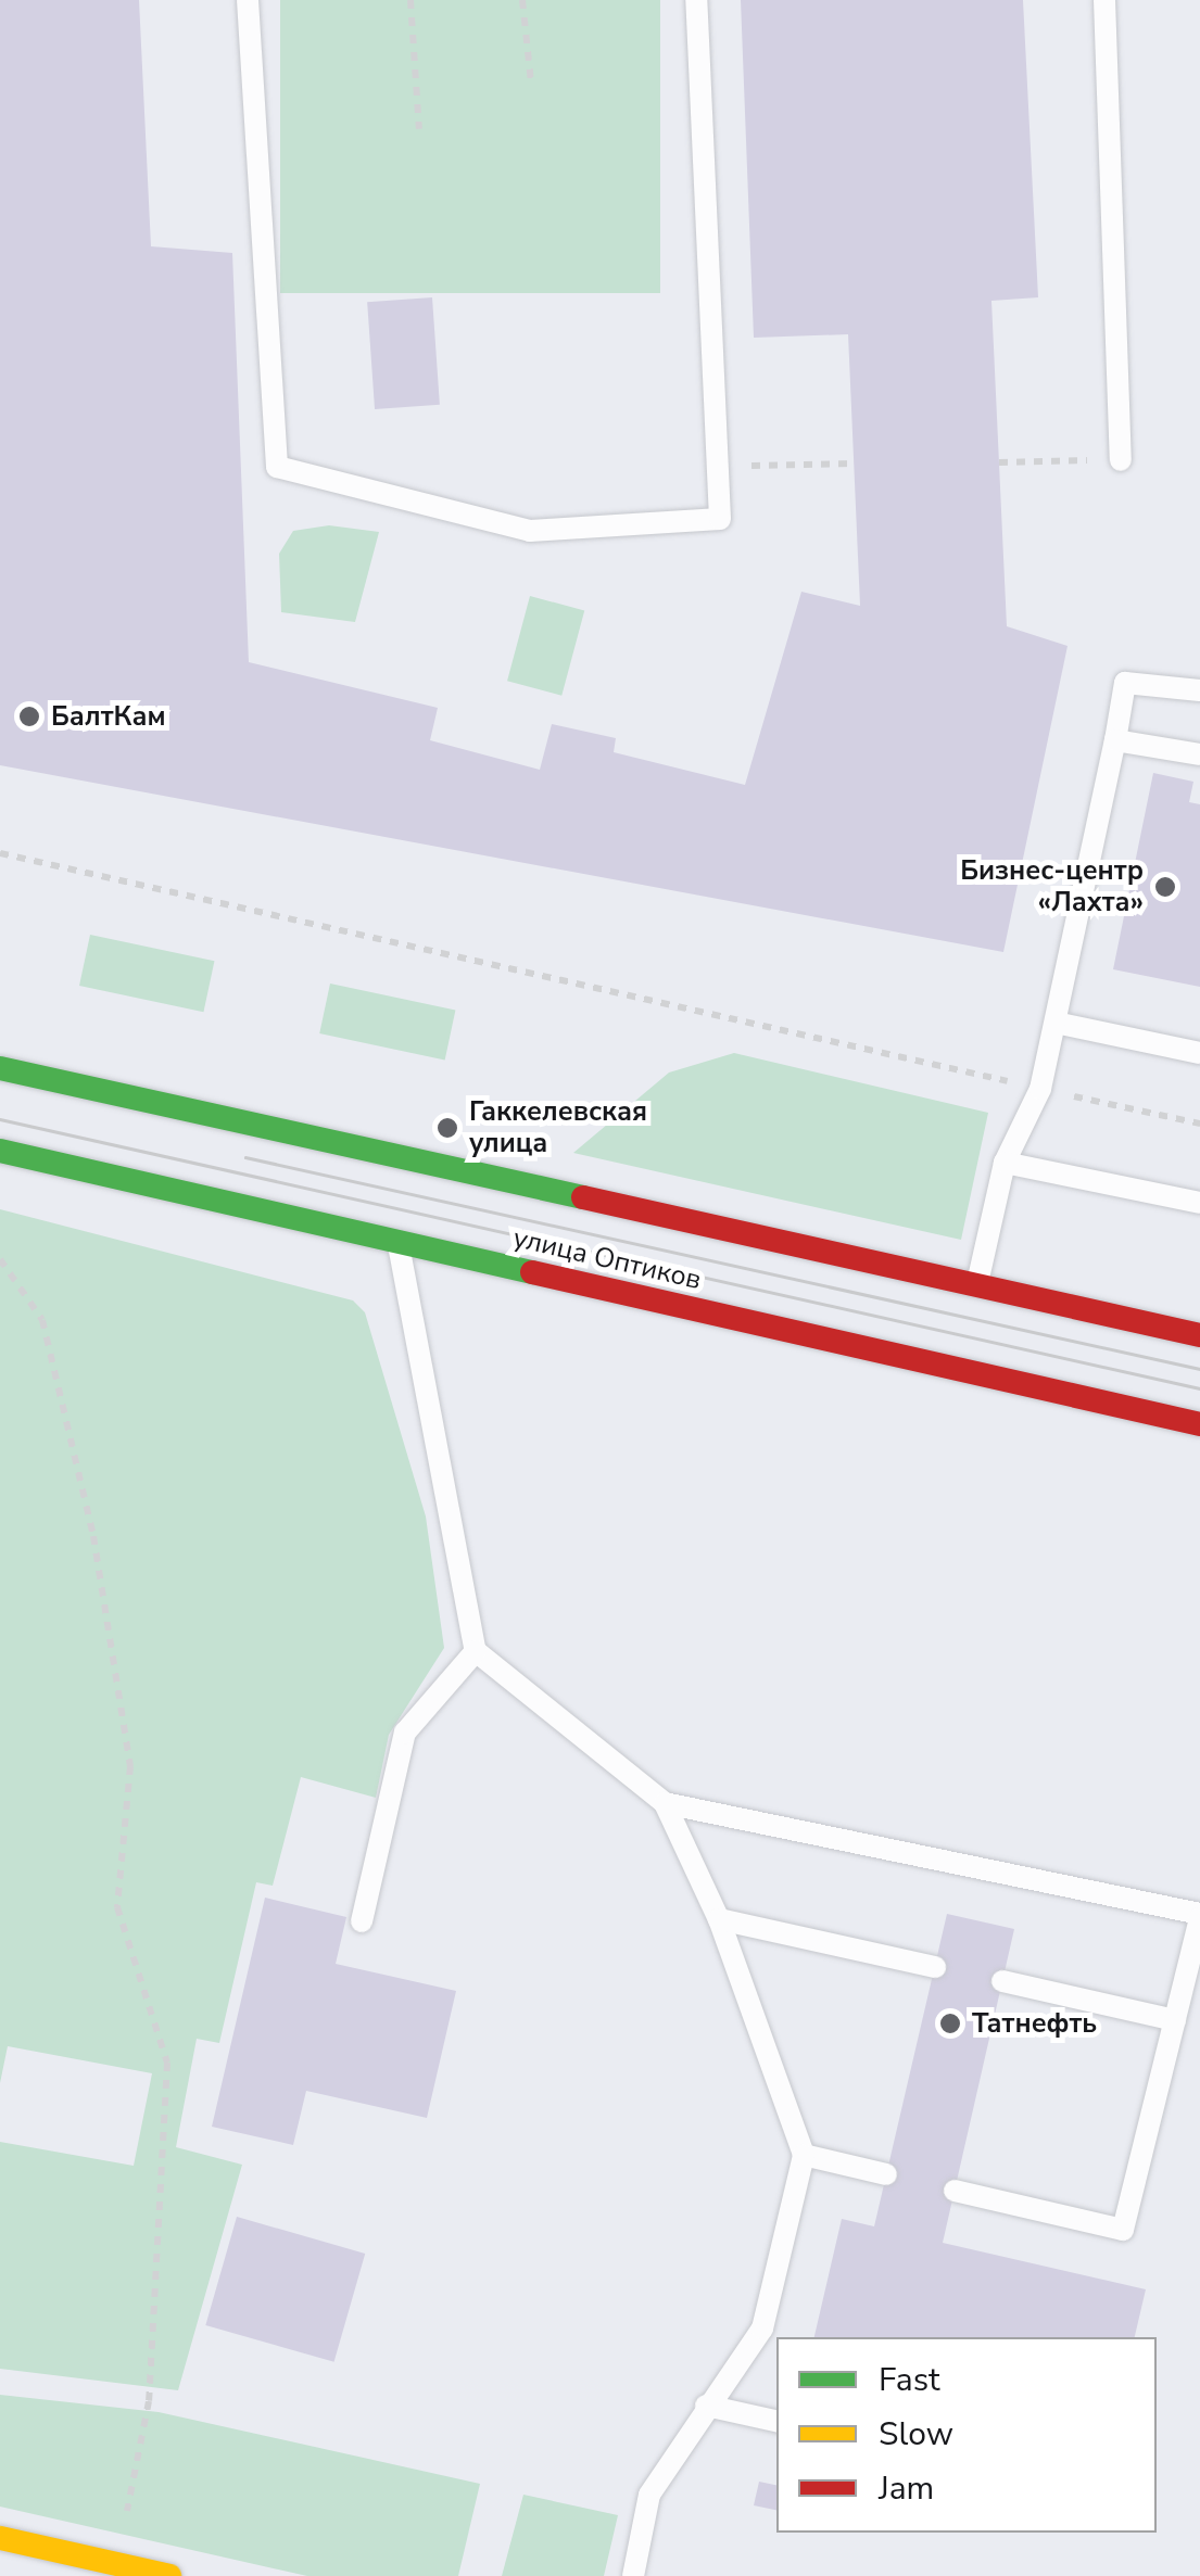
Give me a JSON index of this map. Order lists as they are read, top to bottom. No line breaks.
{"streets":{"main road":["улица Оптиков"]},"places":["БалтКам","Бизнес-центр «Лахта»","Гаккелевская улица","Татнефть"],"legend":["Fast","Slow","Jam"]}
